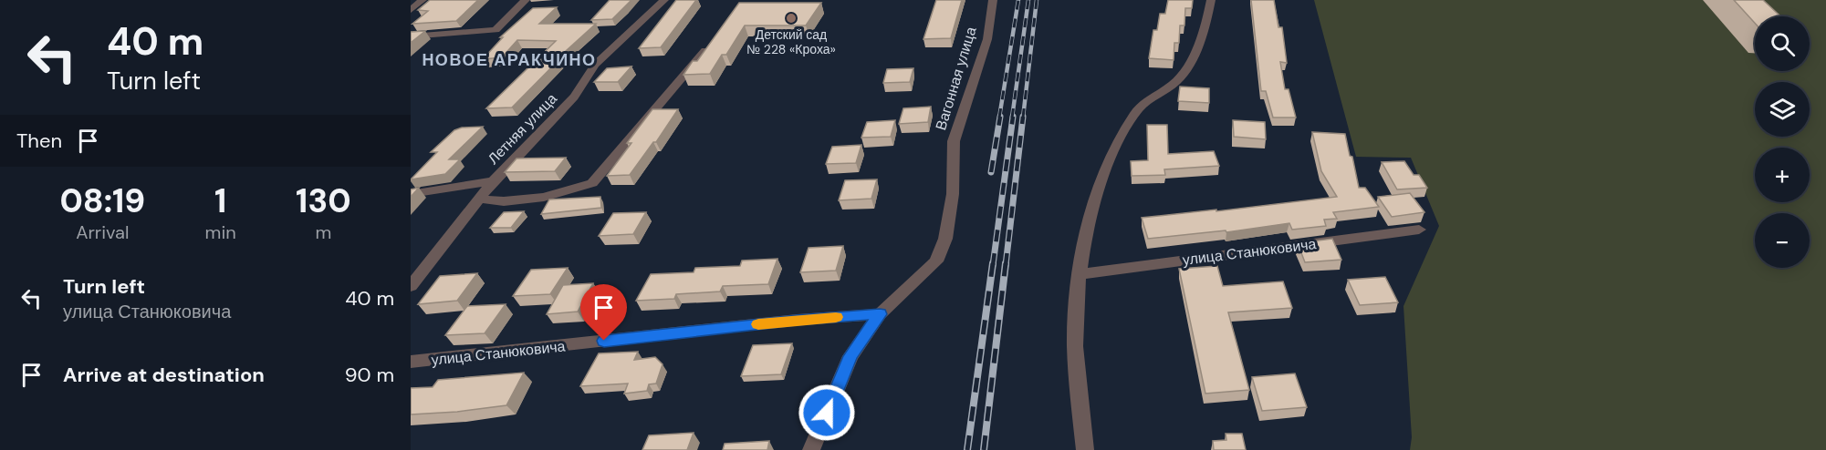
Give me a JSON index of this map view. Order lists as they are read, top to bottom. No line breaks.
{"streets":{"street":["Вагонная улица","Летняя улица","улица Станюковича"]},"crossings":[["Вагонная улица","улица Станюковича"]],"districts":["НОВОЕ АРАКЧИНО"],"places":["Детский сад № 228 «Кроха»"],"page":{"turn":["40 m","Turn left"],"map_buttons":["+","−"],"then":"Then","eta":["08:19","Arrival","1","min","130","m"],"list":[{"name":"Turn left","note":"улица Станюковича","value":"40 m"},{"name":"Arrive at destination","value":"90 m"}]}}
